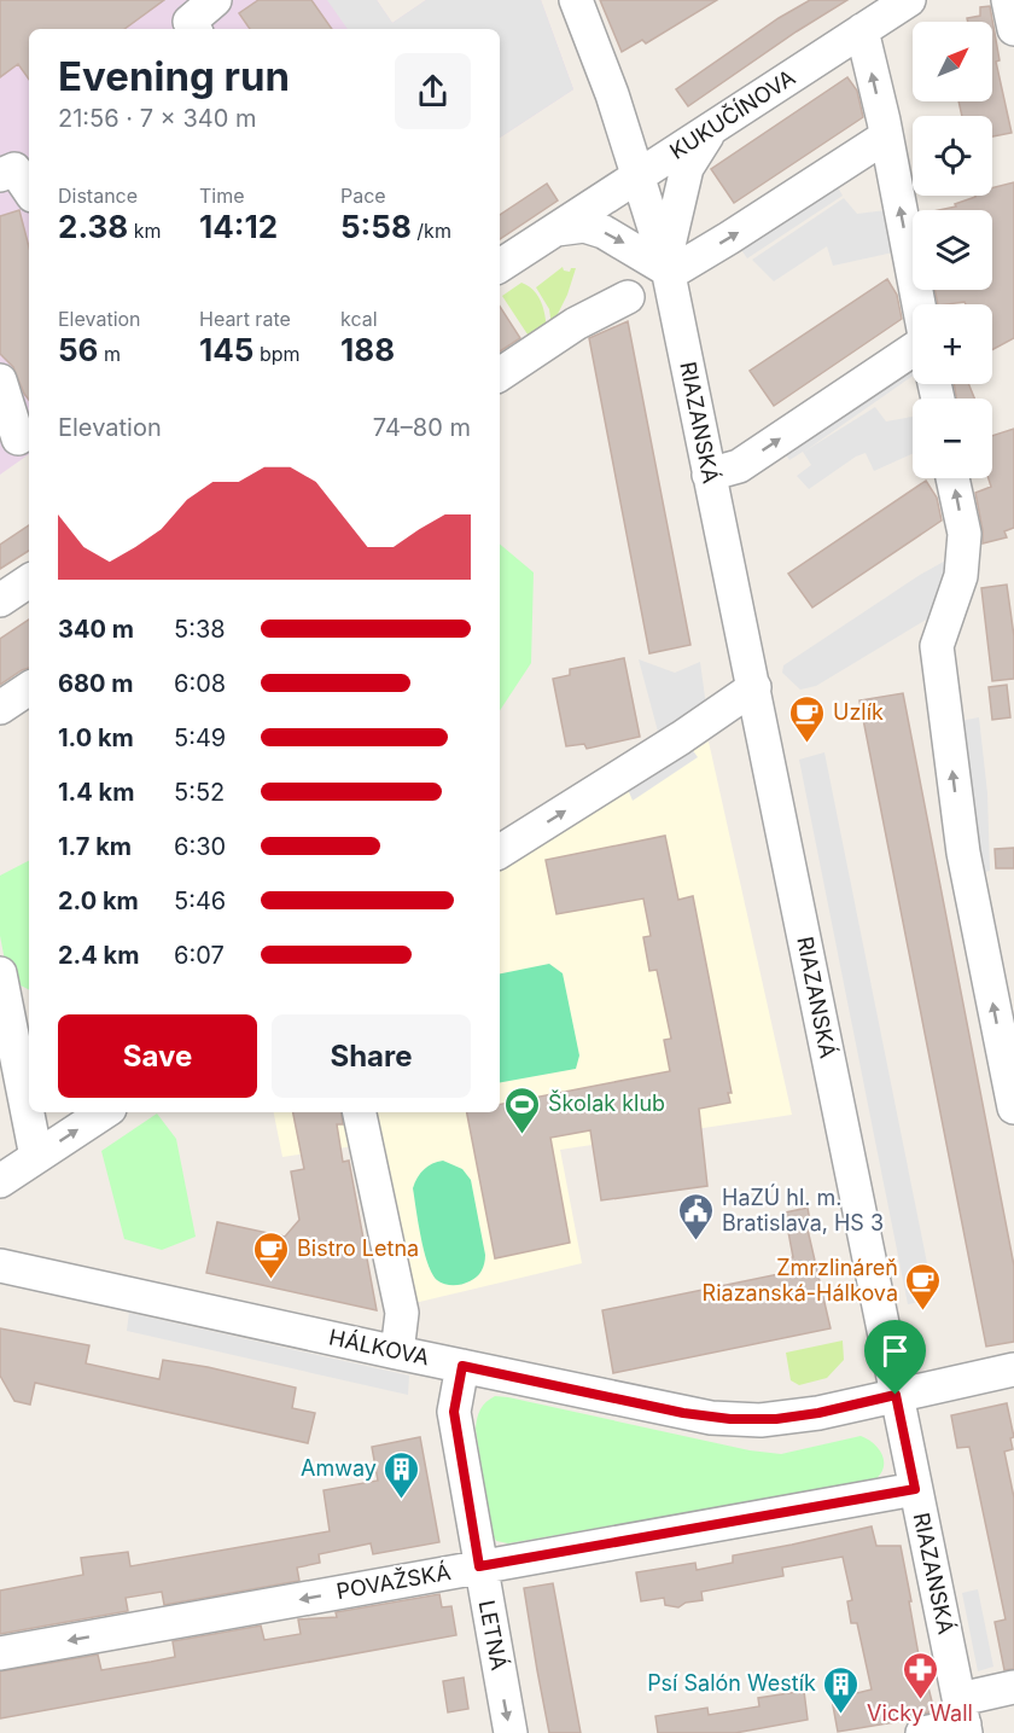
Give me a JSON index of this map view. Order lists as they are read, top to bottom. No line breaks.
{"streets":{"street":["KUKUČÍNOVA","RIAZANSKÁ","HÁLKOVA","POVAŽSKÁ","LETNÁ"]},"crossings":[["KUKUČÍNOVA","RIAZANSKÁ"],["RIAZANSKÁ","HÁLKOVA"],["RIAZANSKÁ","POVAŽSKÁ"],["HÁLKOVA","LETNÁ"],["POVAŽSKÁ","LETNÁ"]],"one_way":["POVAŽSKÁ","LETNÁ"],"places":{"cafe":["Uzlík","Bistro Letna","Zmrzlináreň Riazanská-Hálkova"],"sports":["Školak klub"],"public building":["HaZÚ hl. m. Bratislava, HS 3"],"building":["Amway","Psí Salón Westík"],"pharmacy":["Vicky Wall"]},"north":"top right","page":{"map_buttons":["+","−"],"heading":["Evening run","21:56 · 7 × 340 m"],"stats":[["Distance","2.38 km"],["Time","14:12"],["Pace","5:58 /km"],["Elevation","56 m"],["Heart rate","145 bpm"],["kcal","188"]],"chart":["Elevation","74–80 m"],"list":[{"name":"340 m","note":"5:38"},{"name":"680 m","note":"6:08"},{"name":"1.0 km","note":"5:49"},{"name":"1.4 km","note":"5:52"},{"name":"1.7 km","note":"6:30"},{"name":"2.0 km","note":"5:46"},{"name":"2.4 km","note":"6:07"}],"buttons":["Save","Share"]}}
